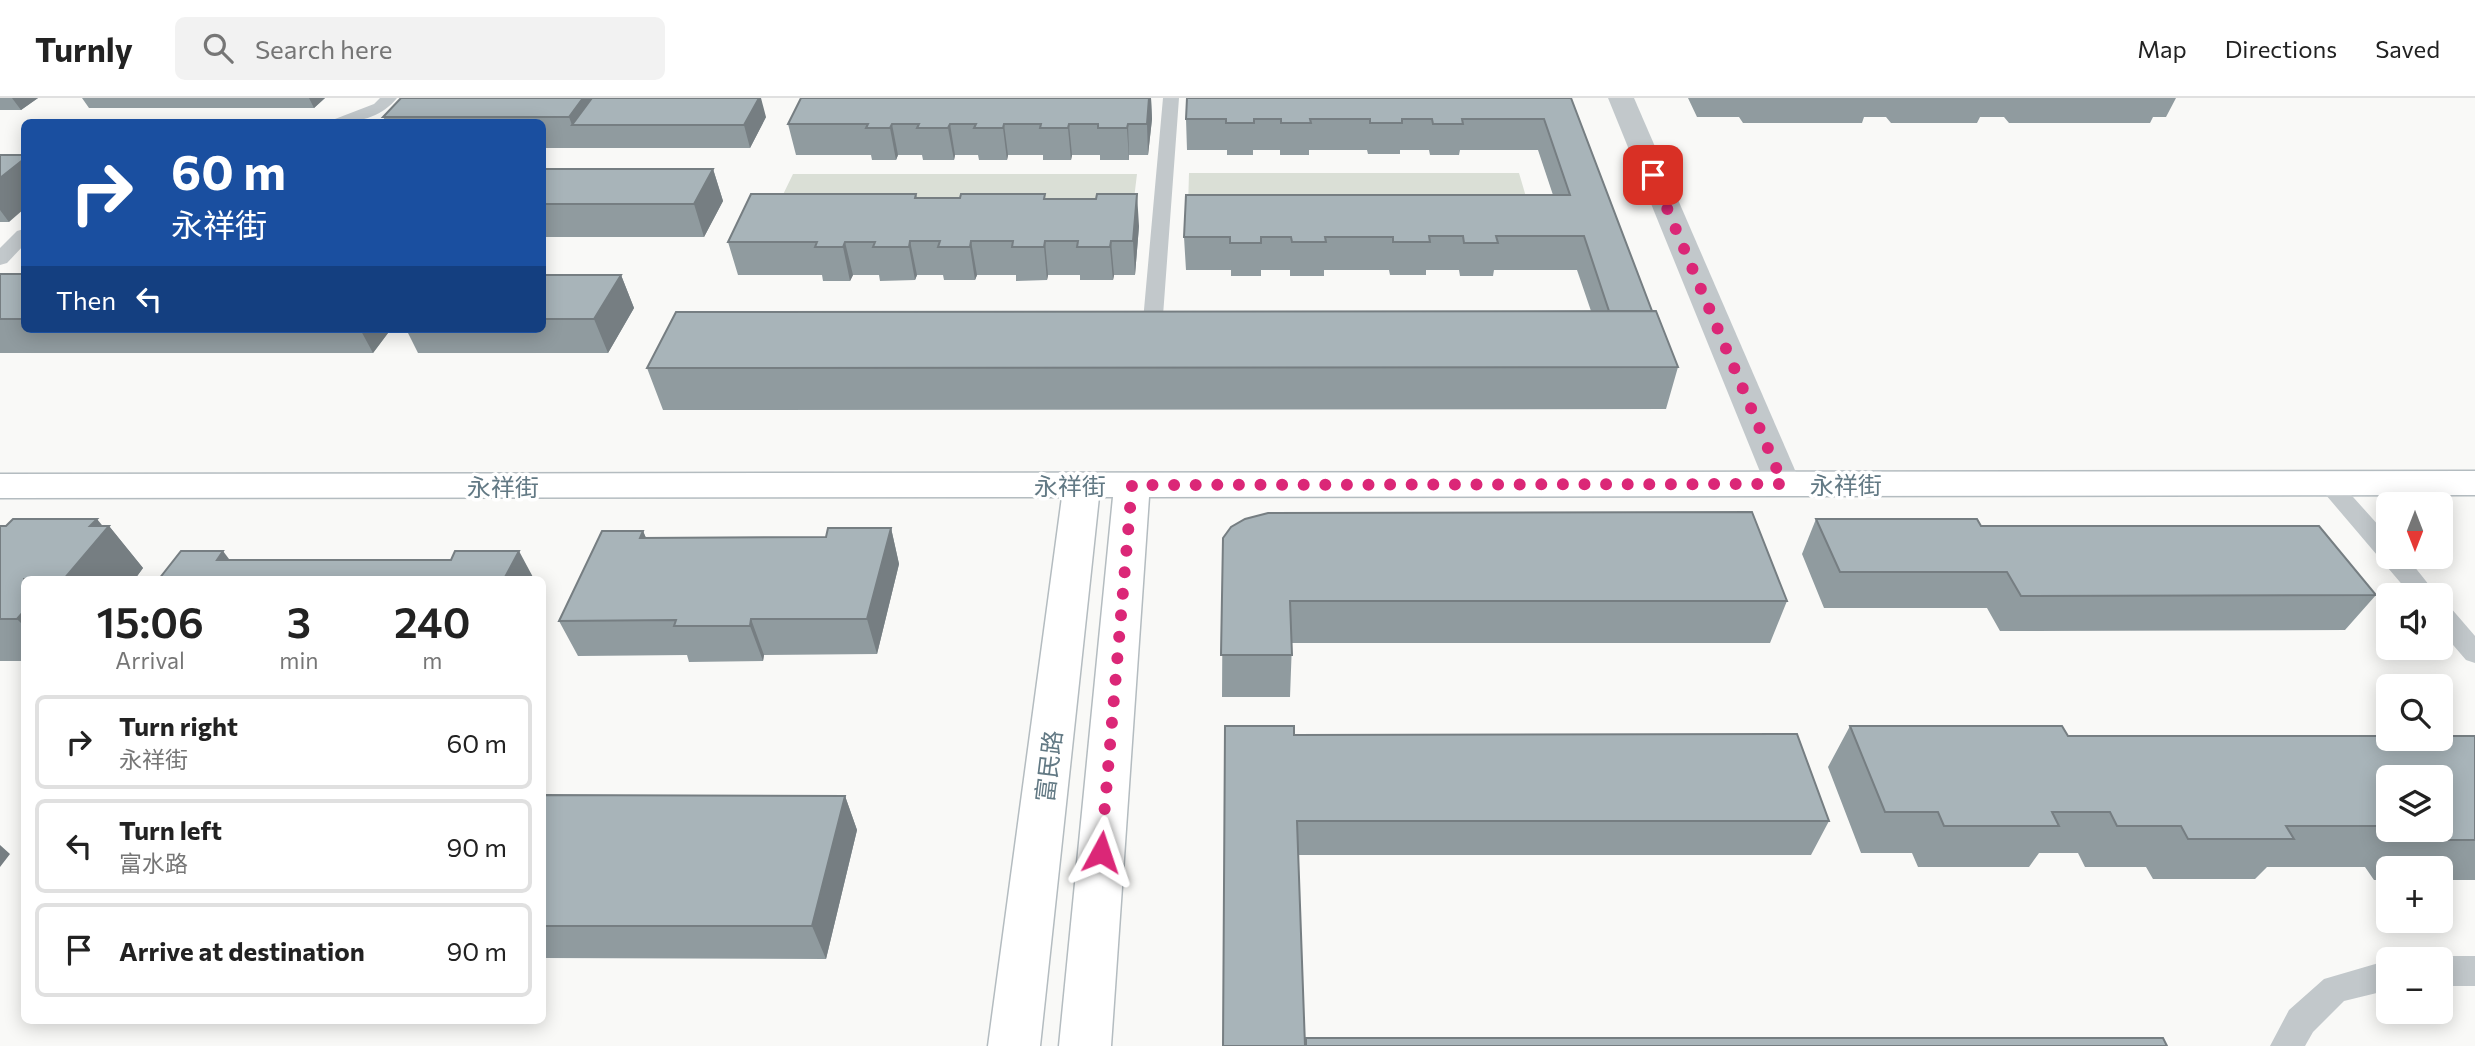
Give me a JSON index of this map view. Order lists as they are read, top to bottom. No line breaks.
{"streets":{"street":["永祥街","富民路"]},"crossings":[["永祥街","富民路"]],"north":"bottom","page":{"header":"Turnly","search":"Search here","nav":["Map","Directions","Saved"],"turn":["60 m","永祥街"],"then":"Then","map_buttons":["+","−"],"eta":["15:06","Arrival","3","min","240","m"],"list":[{"name":"Turn right","note":"永祥街","value":"60 m"},{"name":"Turn left","note":"富水路","value":"90 m"},{"name":"Arrive at destination","value":"90 m"}]}}
